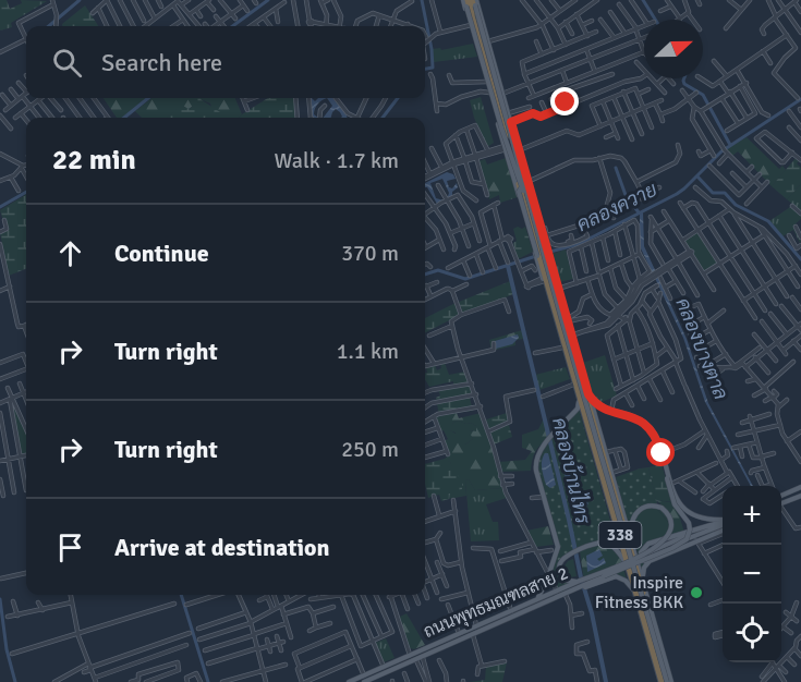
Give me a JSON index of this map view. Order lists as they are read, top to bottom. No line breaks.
{"streets":{"highway":["338"],"main road":["ถนนพุทธมณฑลสาย 2"]},"water":["คลองควาย","คลองบางตาล","คลองบ้านไทร"],"places":["Inspire Fitness BKK"],"north":"right","page":{"search":"Search here","heading":["22 min","Walk · 1.7 km"],"list":[["Continue","370 m"],["Turn right","1.1 km"],["Turn right","250 m"],"Arrive at destination"],"map_buttons":["+","−"]}}
